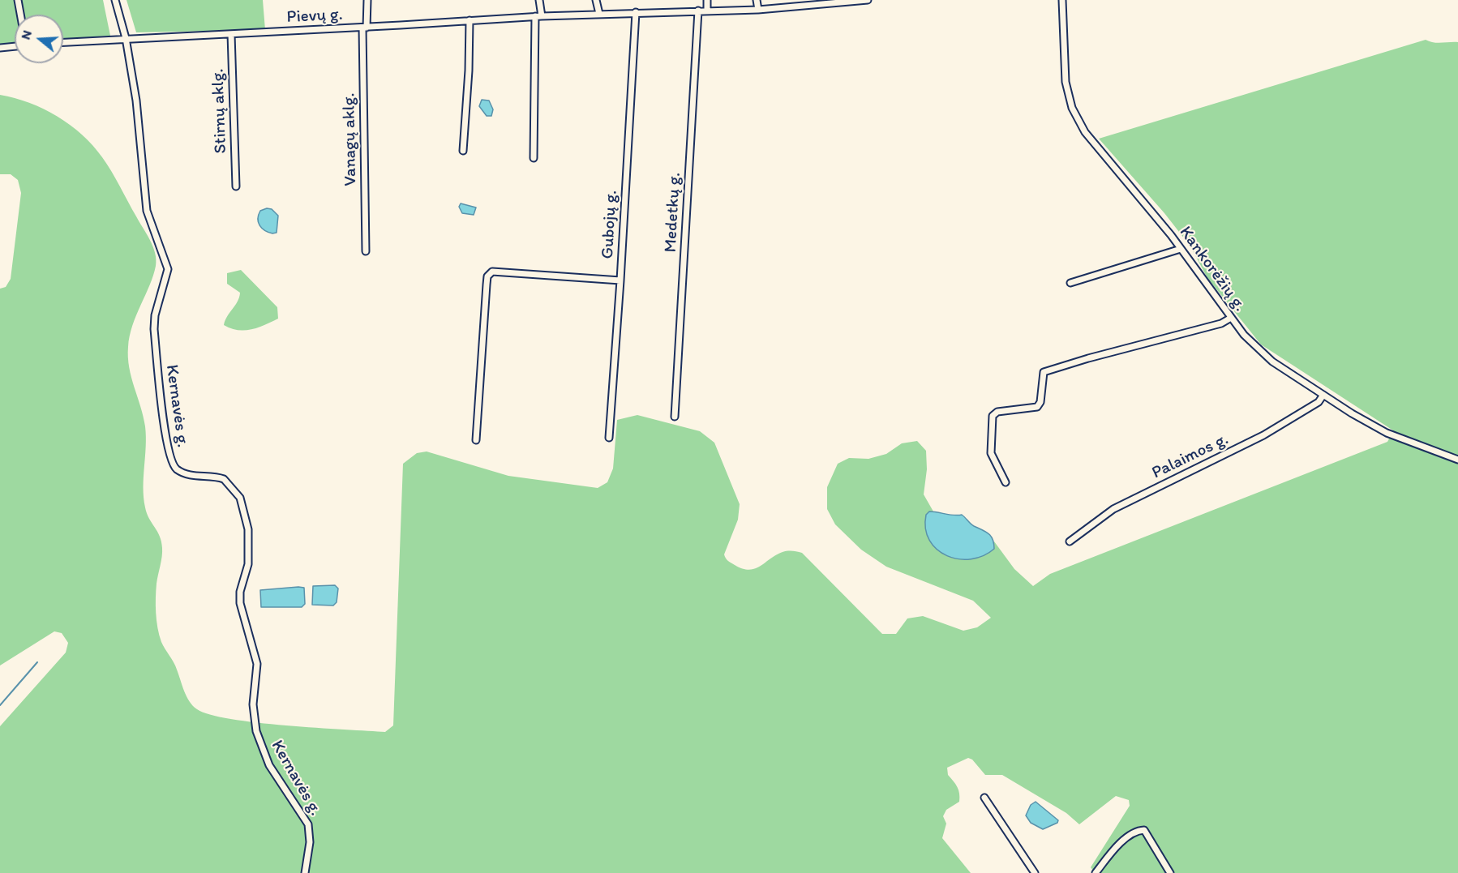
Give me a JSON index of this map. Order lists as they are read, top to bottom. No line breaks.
{"streets":{"street":["Pievų g.","Stirnų aklg.","Vanagų aklg.","Medetkų g.","Gubojų g.","Kankorėžių g.","Kernavės g.","Palaimos g."]},"crossings":[["Pievų g.","Stirnų aklg."],["Pievų g.","Vanagų aklg."],["Pievų g.","Medetkų g."],["Pievų g.","Gubojų g."],["Pievų g.","Kernavės g."],["Kankorėžių g.","Palaimos g."]],"north":"left"}
